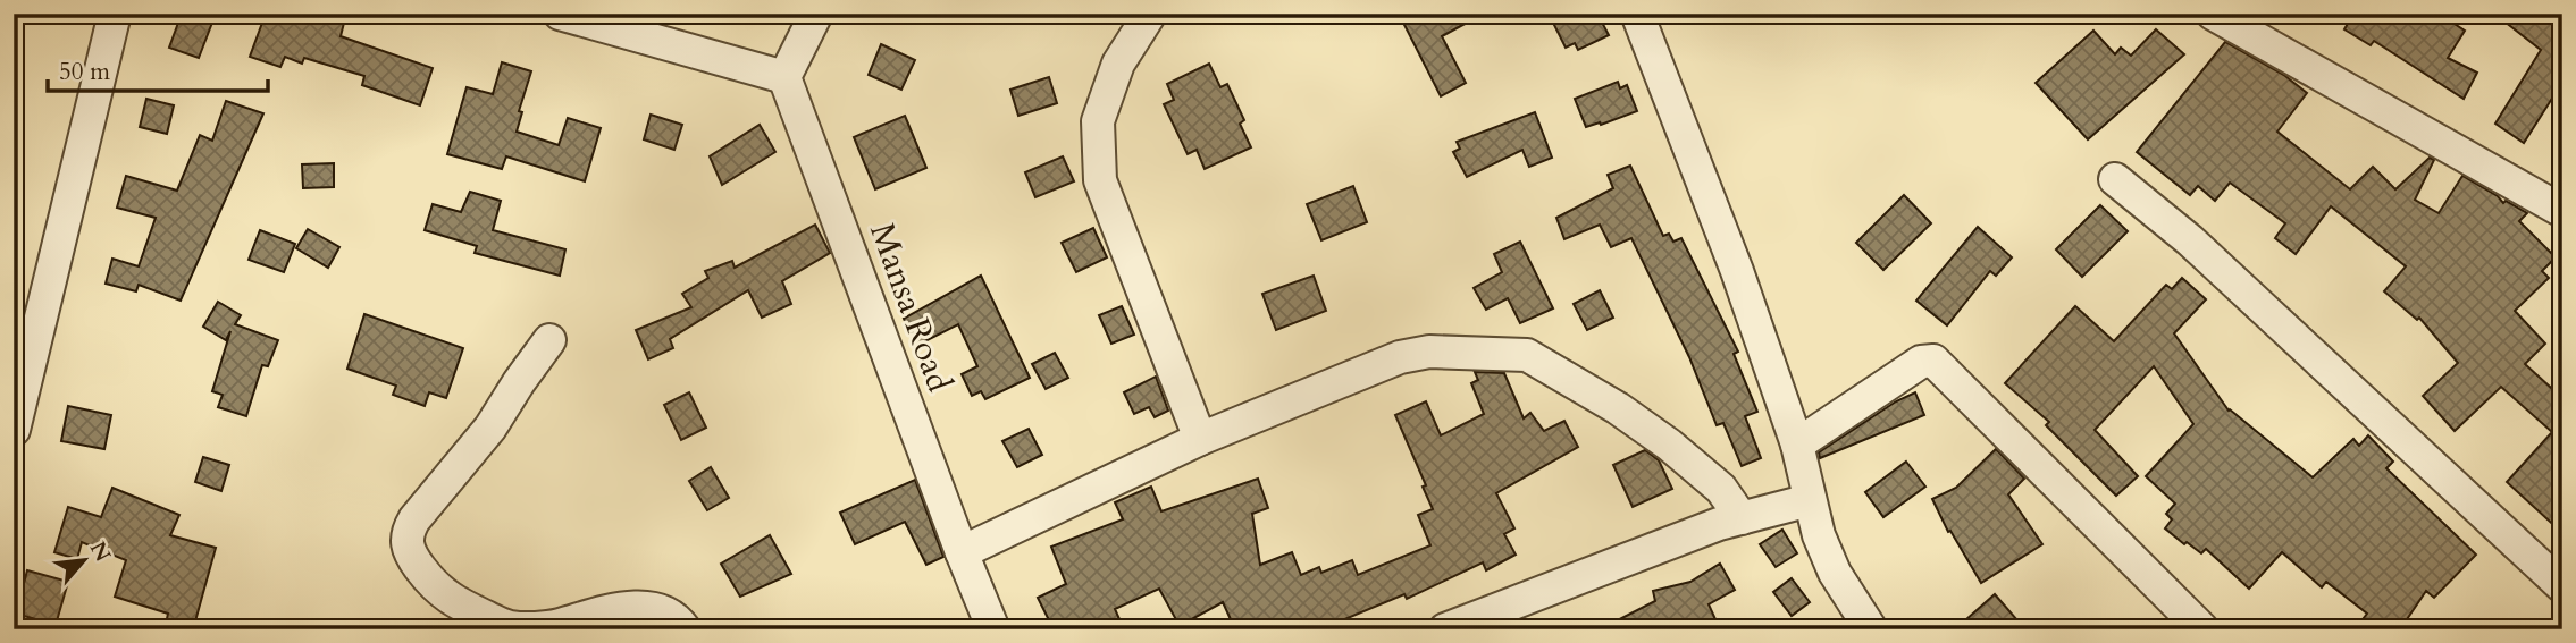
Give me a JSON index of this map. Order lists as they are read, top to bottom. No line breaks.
{"streets":{"street":["Mansa Road"]},"scale_bar":"50 m","north":"top right"}
